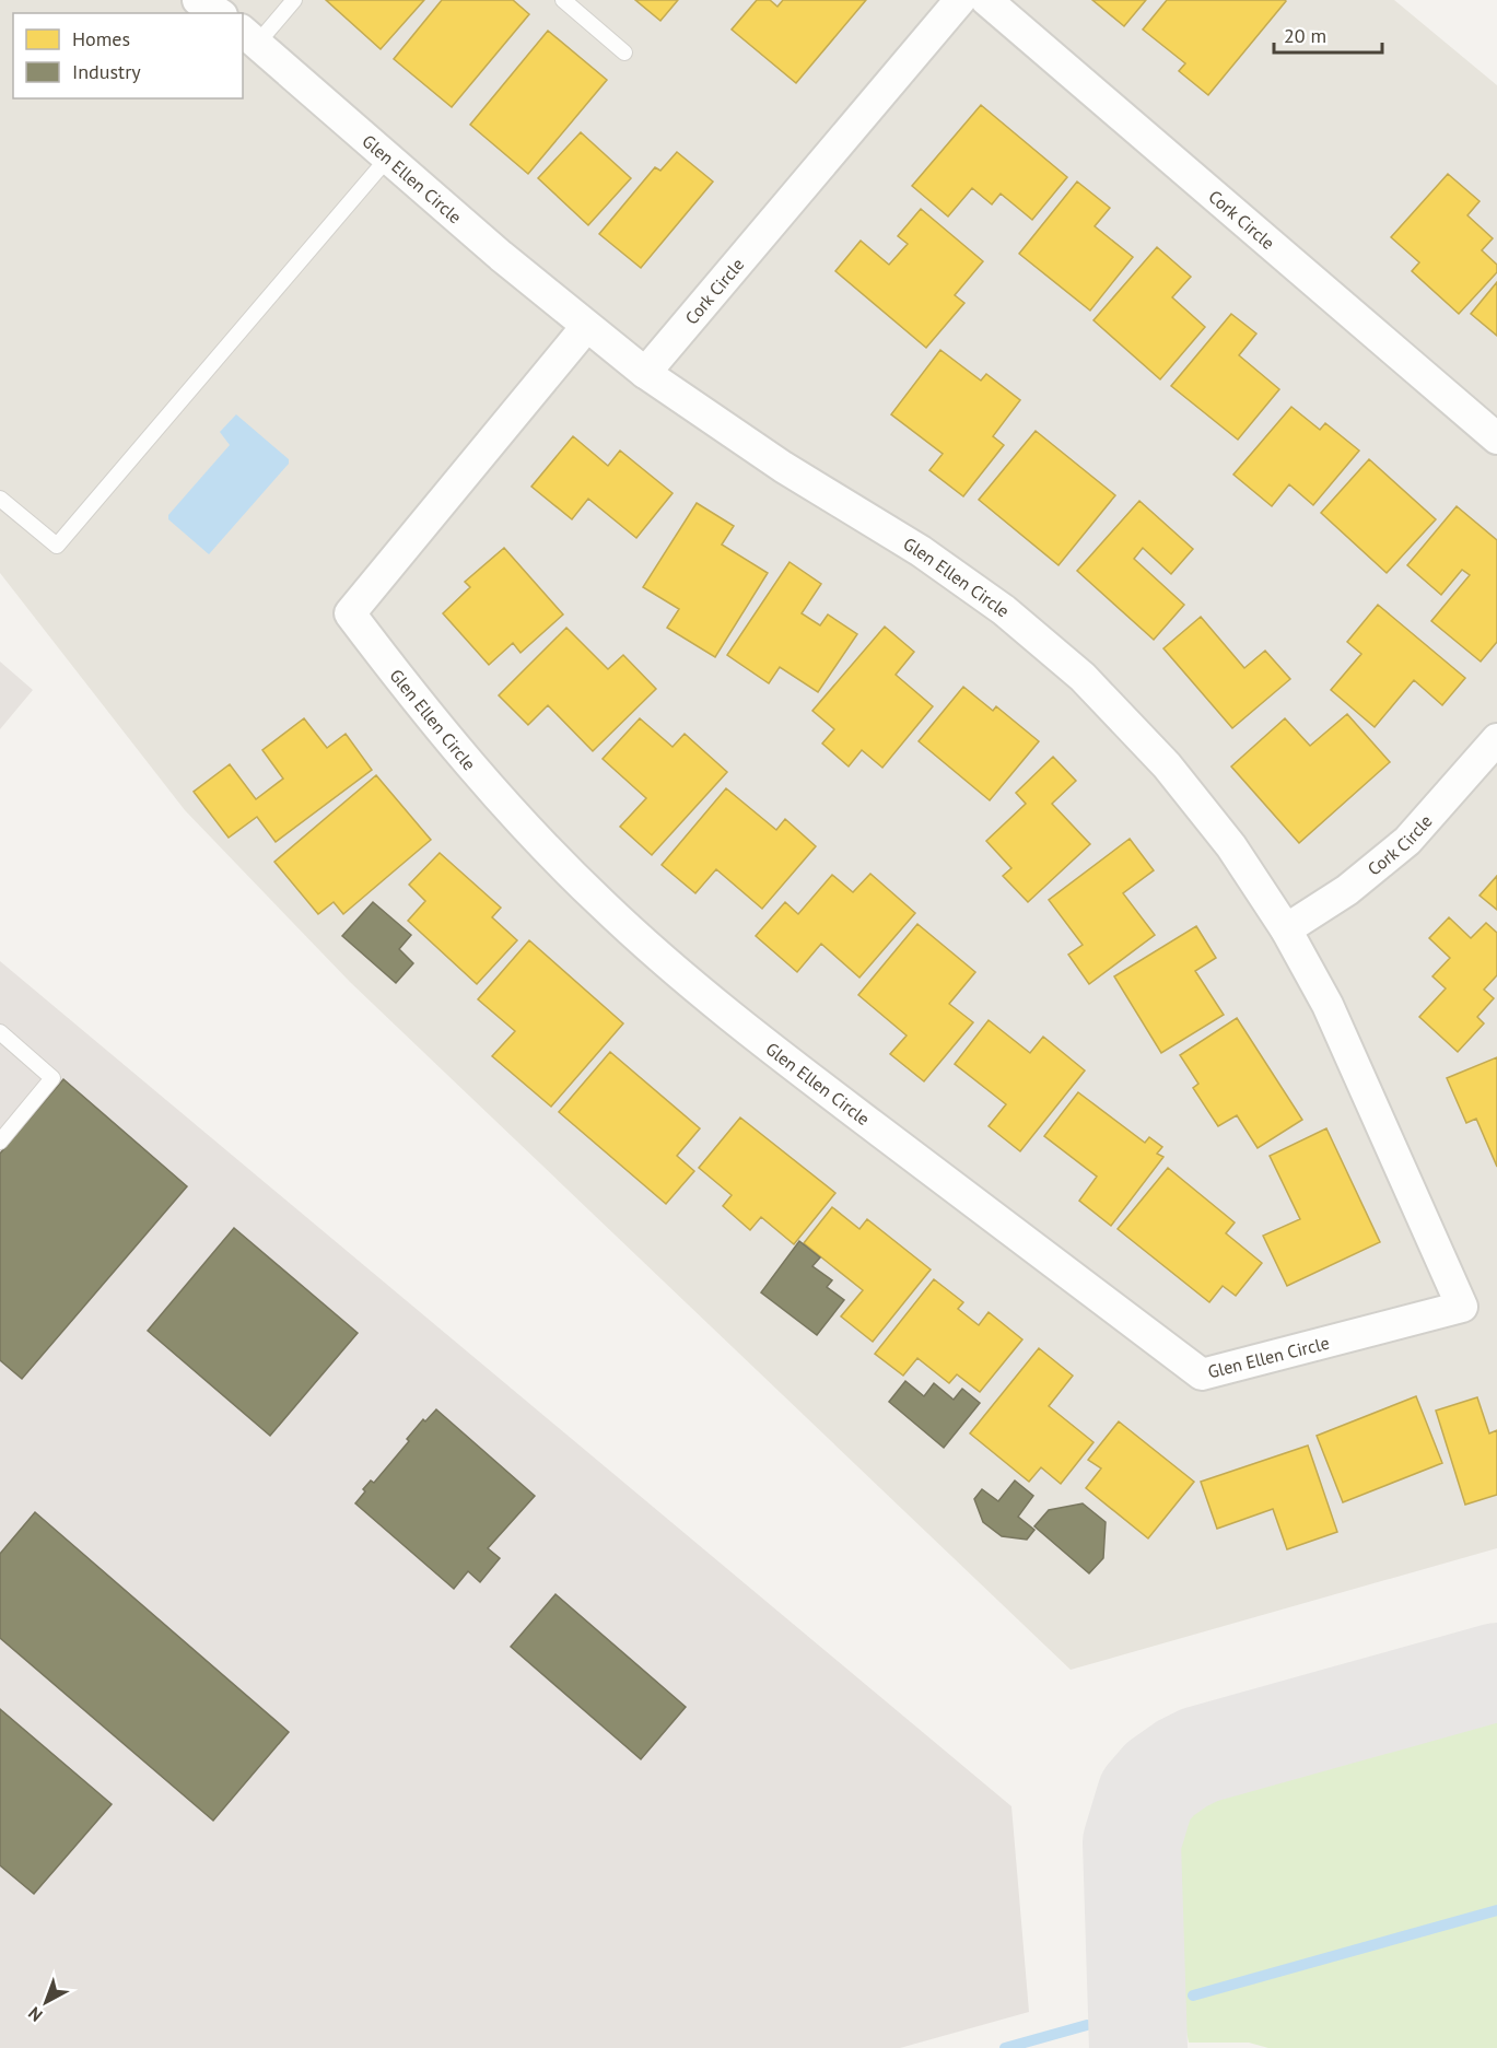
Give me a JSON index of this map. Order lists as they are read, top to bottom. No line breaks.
{"streets":{"street":["Glen Ellen Circle","Cork Circle"]},"crossings":[["Glen Ellen Circle","Cork Circle"]],"legend":["Homes","Industry"],"scale_bar":"20 m","north":"bottom left"}
